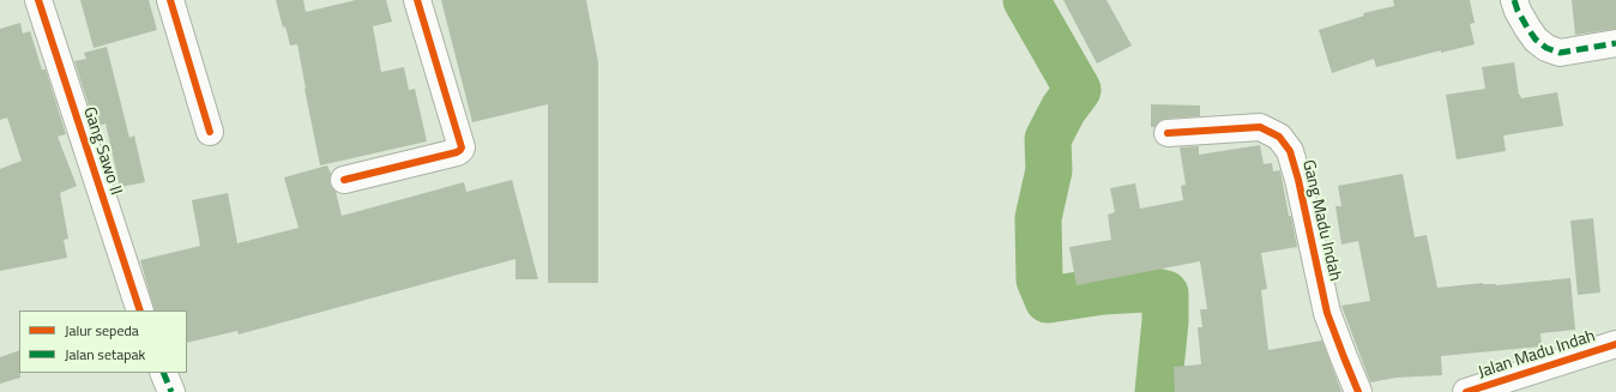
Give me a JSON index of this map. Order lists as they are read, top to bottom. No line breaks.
{"streets":{"street":["Gang Sawo II","Gang Madu Indah","Jalan Madu Indah"]},"legend":["Jalur sepeda","Jalan setapak"]}
